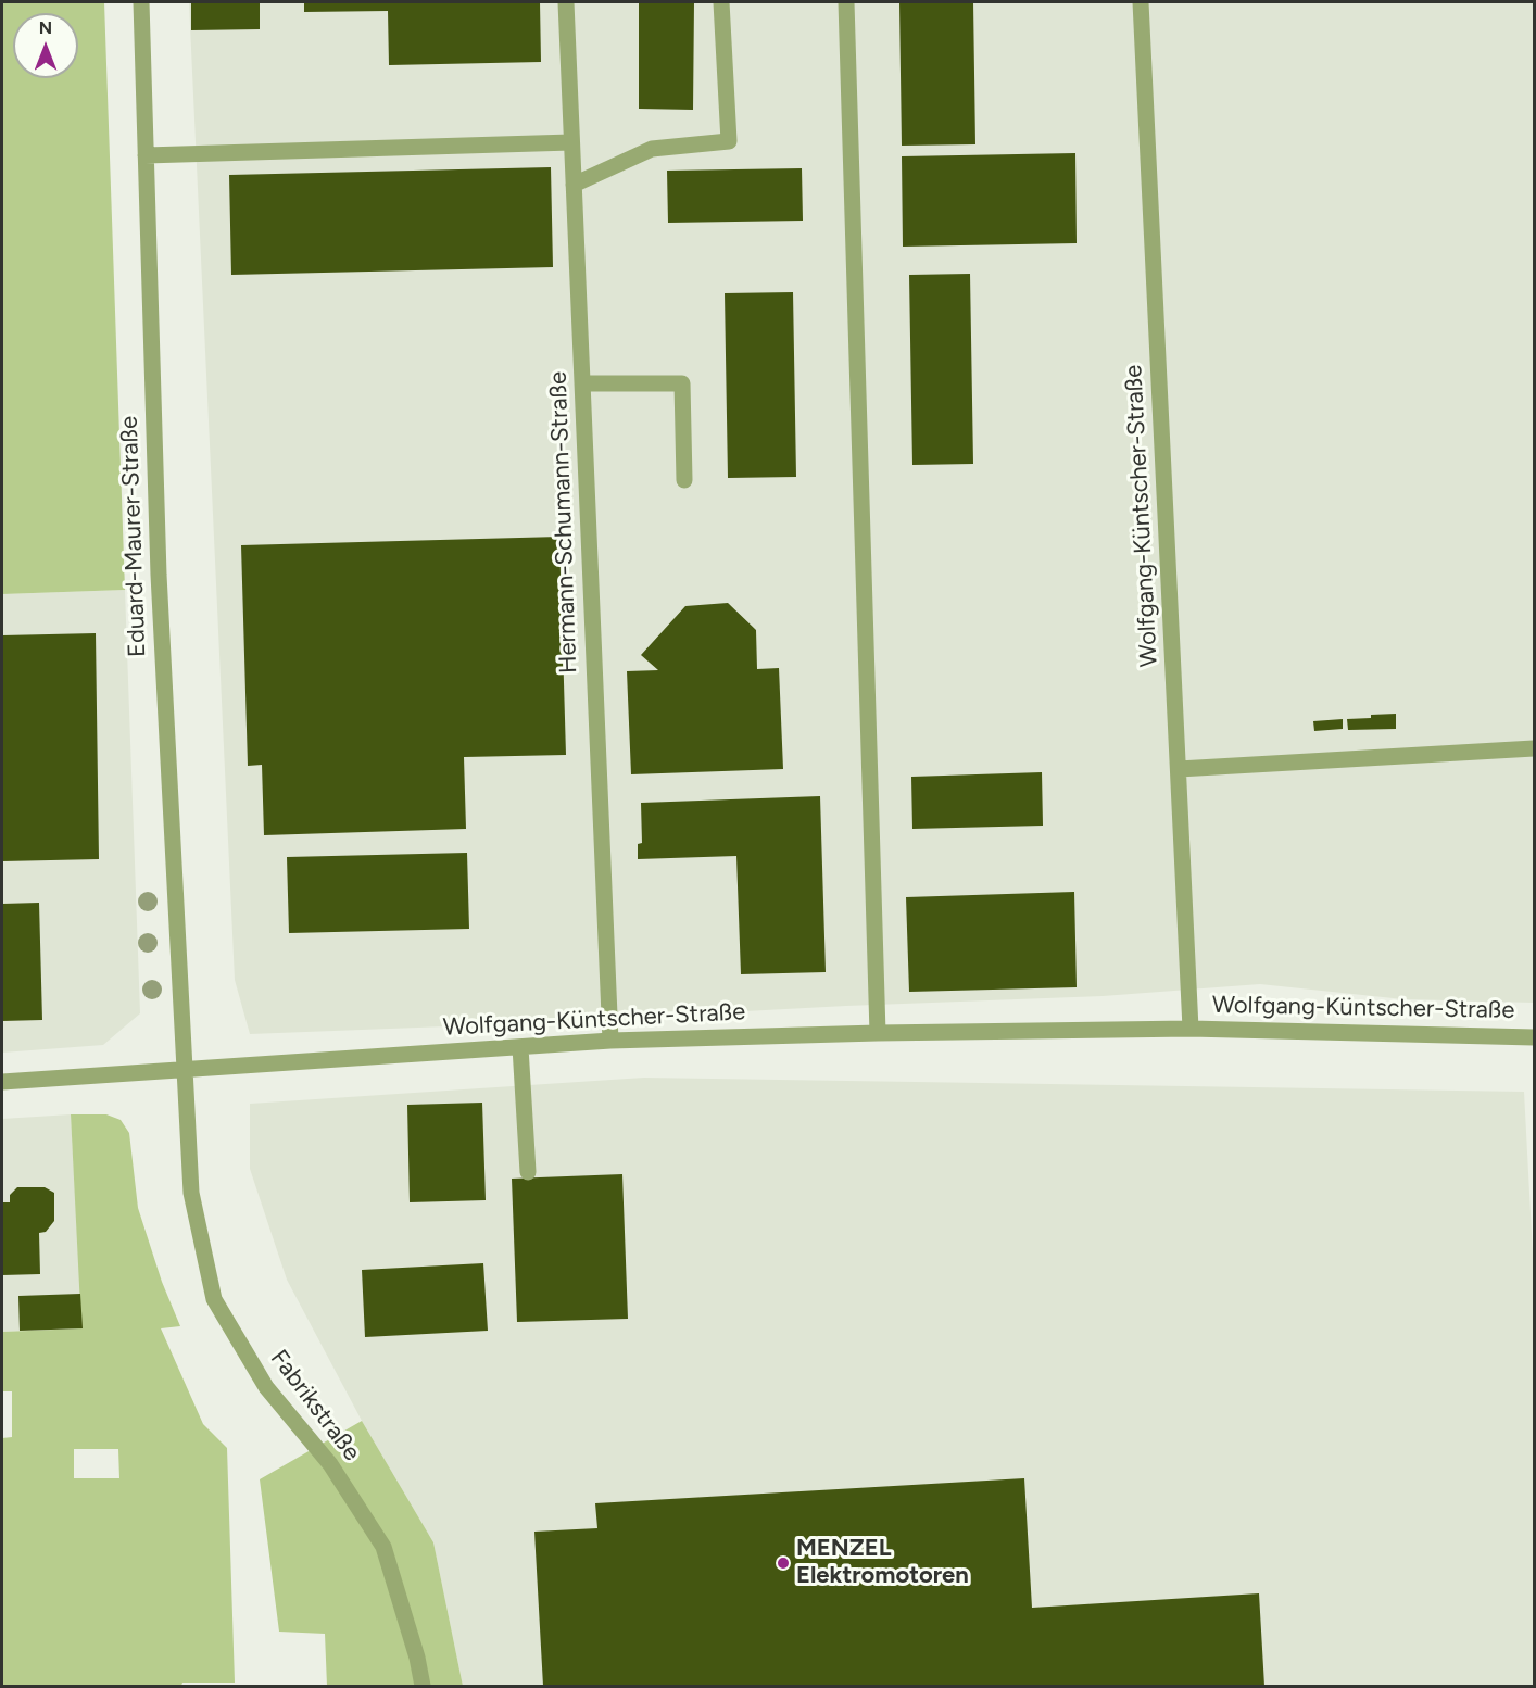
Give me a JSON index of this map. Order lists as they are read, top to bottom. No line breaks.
{"streets":{"street":["Wolfgang-Küntscher-Straße","Hermann-Schumann-Straße","Eduard-Maurer-Straße","Fabrikstraße"]},"crossings":[["Wolfgang-Küntscher-Straße","Hermann-Schumann-Straße"],["Wolfgang-Küntscher-Straße","Eduard-Maurer-Straße"],["Wolfgang-Küntscher-Straße","Fabrikstraße"],["Eduard-Maurer-Straße","Fabrikstraße"]],"places":["MENZEL Elektromotoren"],"north":"top"}
